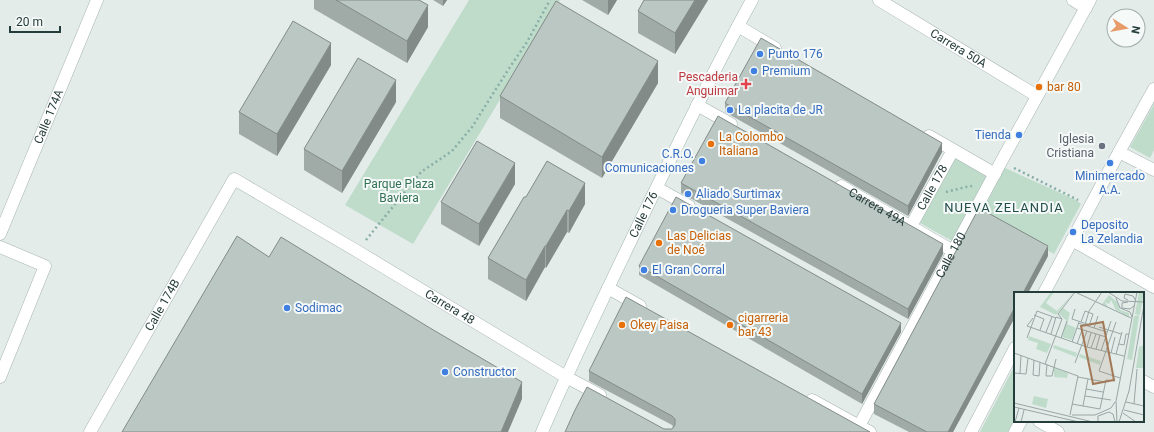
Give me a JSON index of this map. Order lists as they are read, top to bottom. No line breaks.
{"streets":{"street":["Carrera 50A","Calle 174A","Calle 178","Carrera 49A","Calle 176","Calle 180","Calle 174B","Carrera 48"]},"crossings":[["Carrera 50A","Calle 180"],["Calle 178","Carrera 49A"],["Carrera 49A","Calle 180"],["Calle 176","Carrera 48"],["Calle 174B","Carrera 48"]],"districts":["NUEVA ZELANDIA"],"parks":["Parque Plaza Baviera"],"places":{"other":["Punto 176","Premium","bar 80","La placita de JR","Tienda","La Colombo Italiana","Iglesia Cristiana","C.R.O. Comunicaciones","Minimercado A.A.","Aliado Surtimax","Drogueria Super Baviera","Deposito La Zelandia","Las Delicias de Noé","El Gran Corral","Sodimac","Okey Paisa","cigarreria bar 43","Constructor"],"health":["Pescaderia Anguimar"]},"scale_bar":"20 m","north":"right"}
